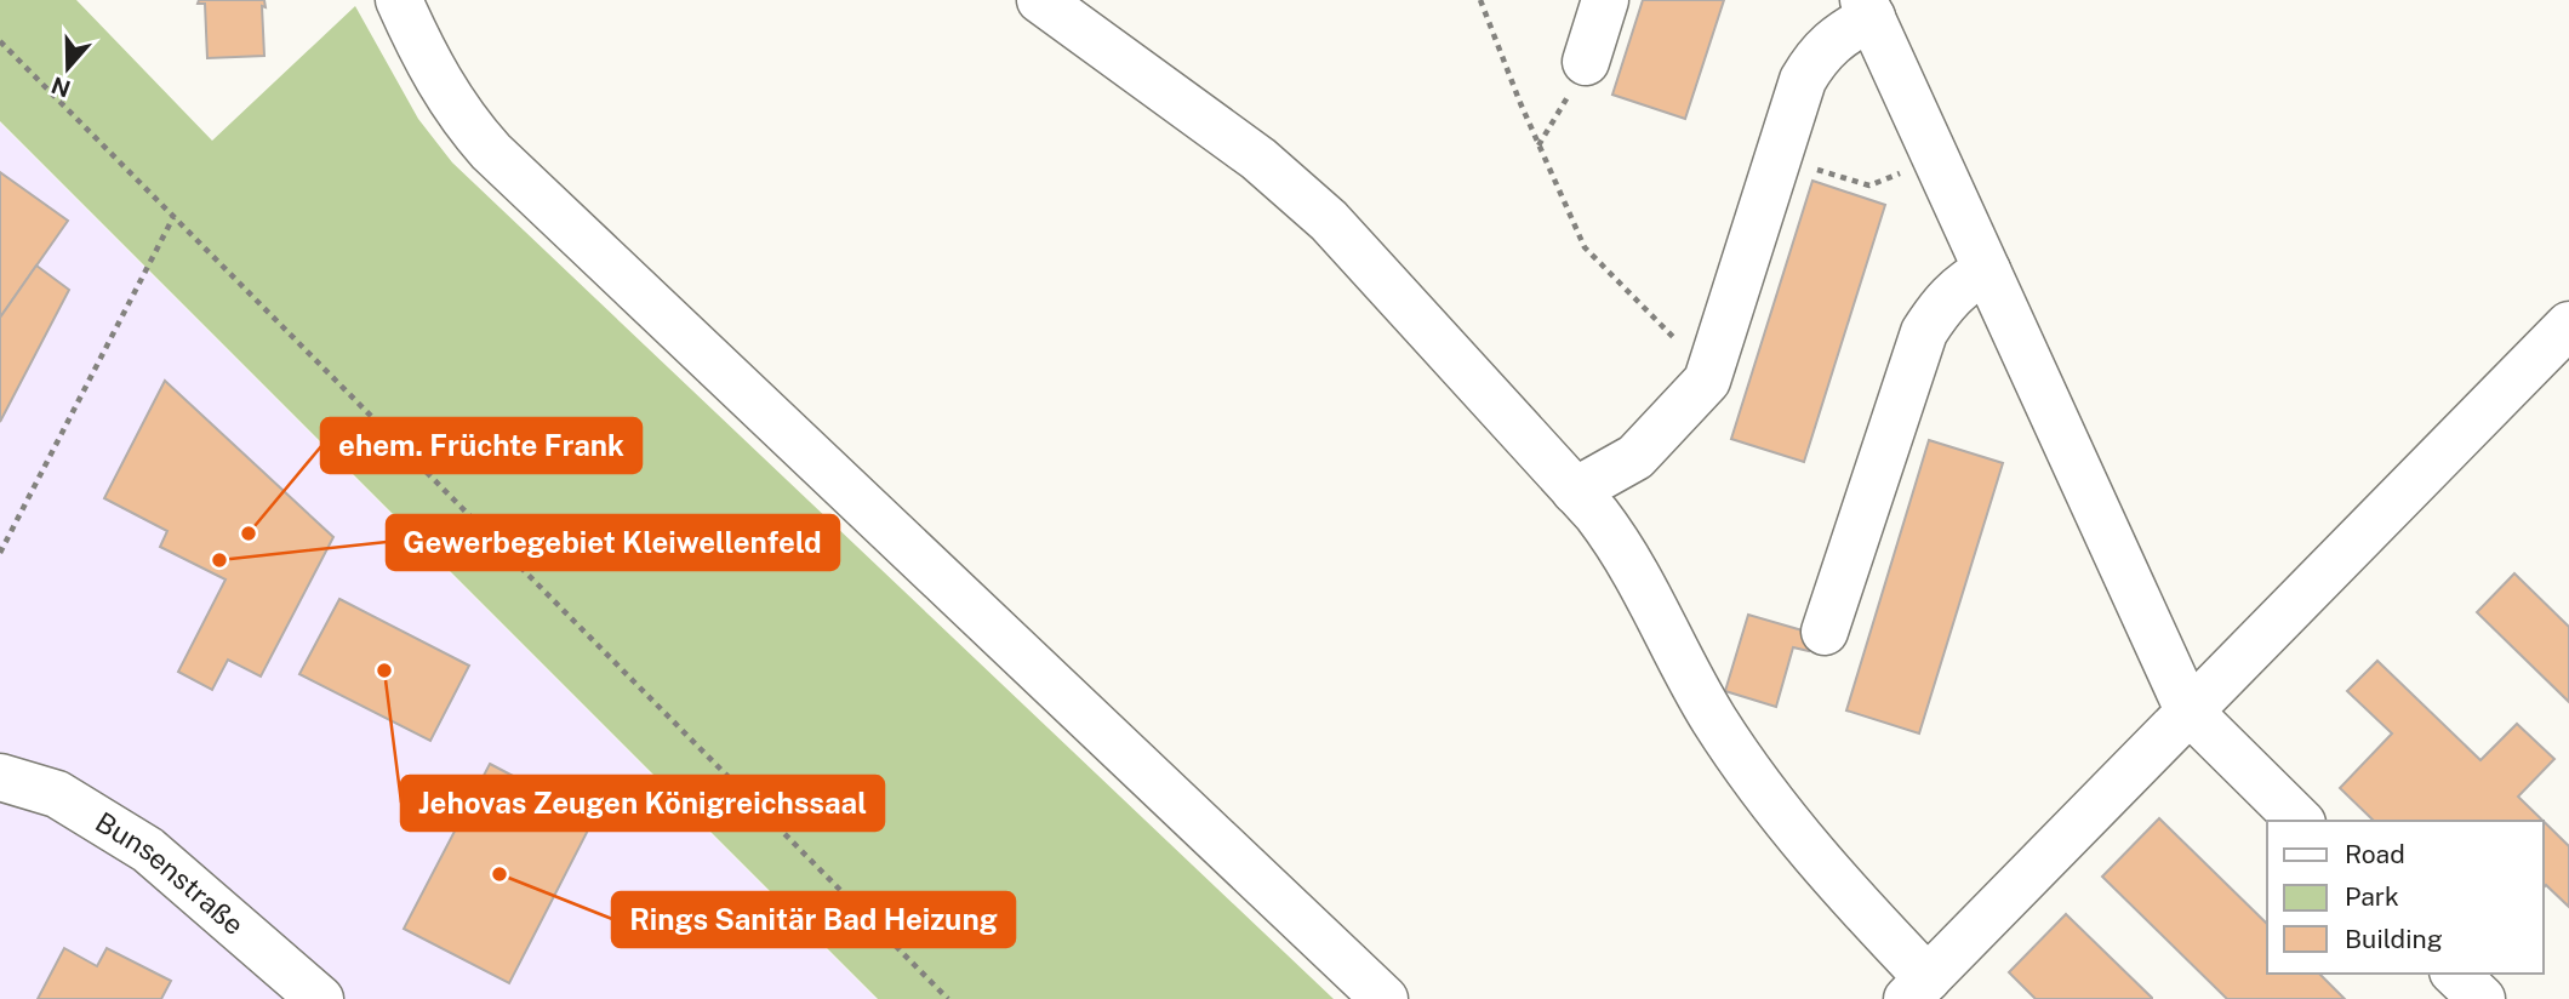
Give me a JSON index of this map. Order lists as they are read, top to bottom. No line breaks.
{"streets":{"street":["Bunsenstraße"]},"places":["ehem. Früchte Frank","Gewerbegebiet Kleiwellenfeld","Jehovas Zeugen Königreichssaal","Rings Sanitär Bad Heizung"],"legend":["Road","Park","Building"],"north":"bottom"}
